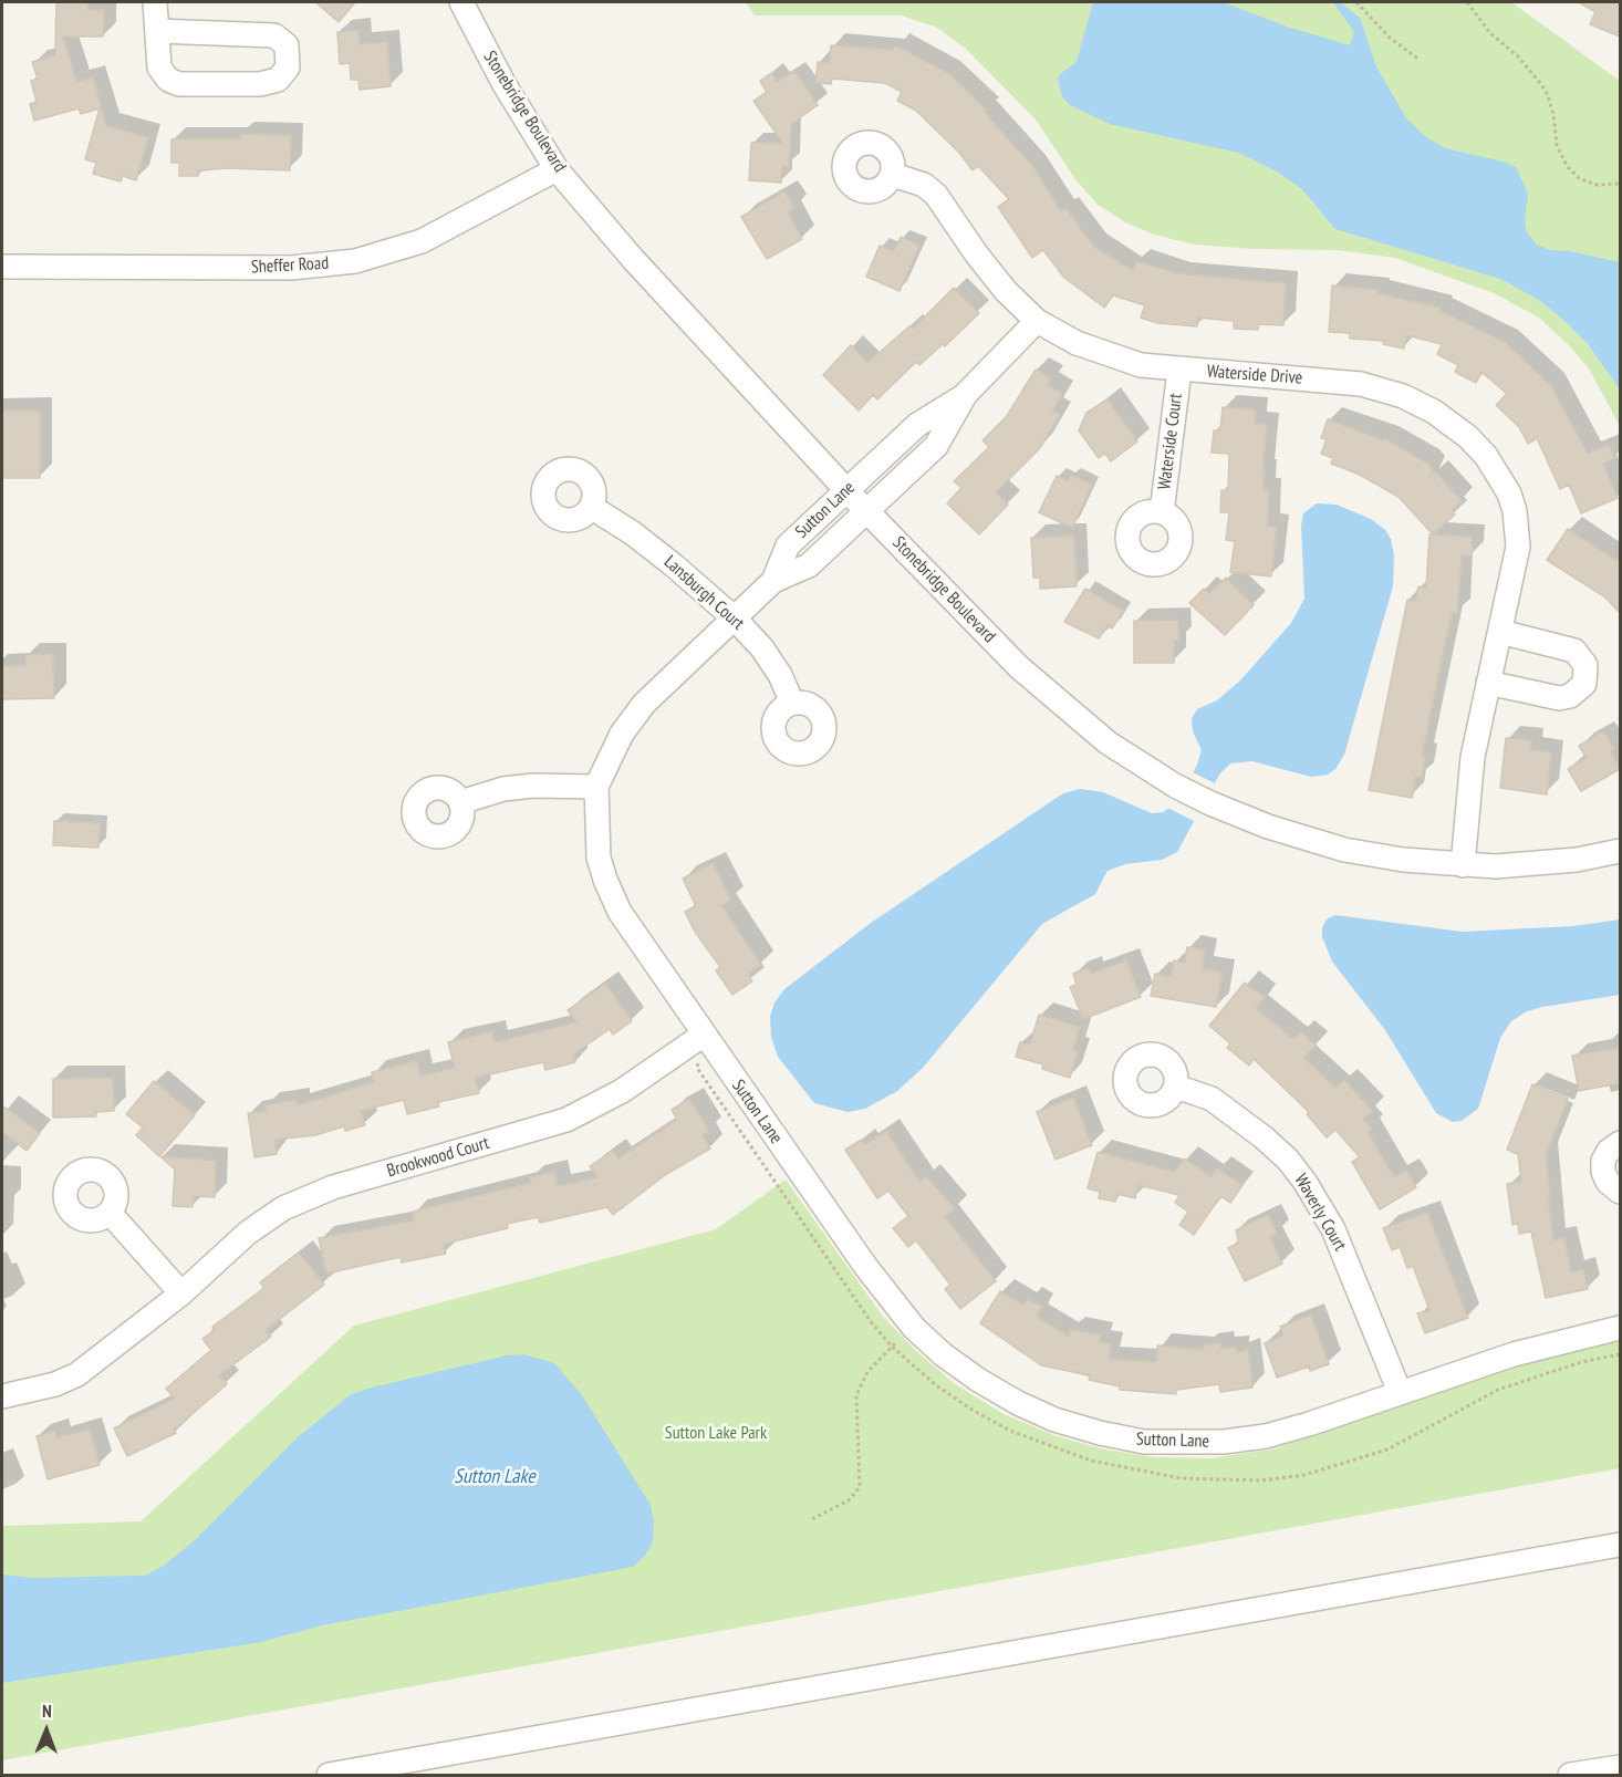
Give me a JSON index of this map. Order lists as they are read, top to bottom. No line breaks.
{"streets":{"street":["Stonebridge Boulevard","Sheffer Road","Waterside Drive","Waterside Court","Sutton Lane","Lansburgh Court","Brookwood Court","Waverly Court"]},"crossings":[["Stonebridge Boulevard","Sheffer Road"],["Stonebridge Boulevard","Waterside Drive"],["Stonebridge Boulevard","Sutton Lane"],["Waterside Drive","Waterside Court"],["Waterside Drive","Sutton Lane"],["Sutton Lane","Lansburgh Court"],["Sutton Lane","Brookwood Court"],["Sutton Lane","Waverly Court"]],"water":["Sutton Lake"],"parks":["Sutton Lake Park"],"north":"top"}
